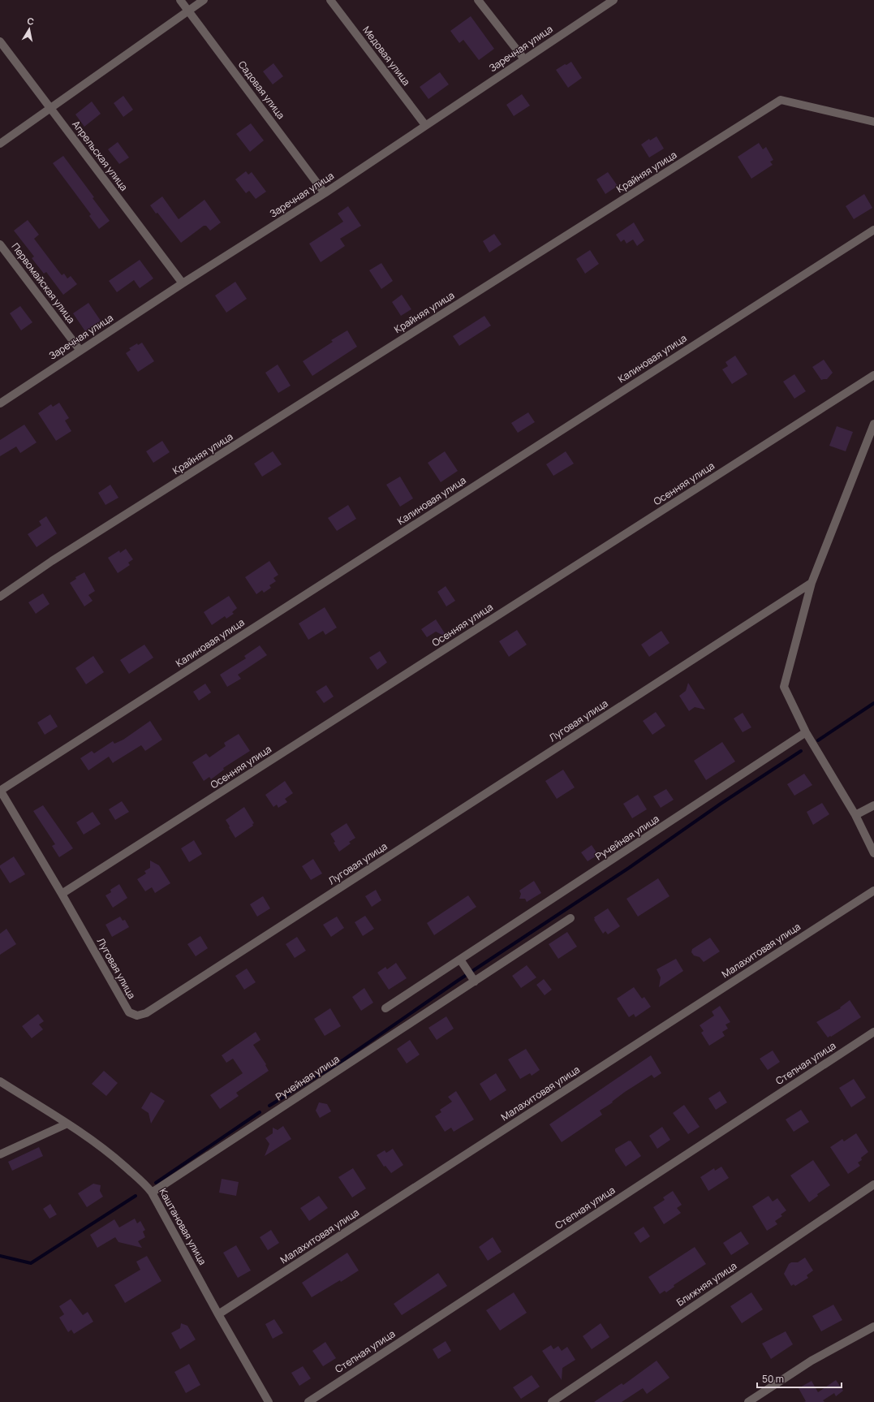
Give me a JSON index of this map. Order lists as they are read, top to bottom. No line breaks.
{"streets":{"street":["Заречная улица","Медовая улица","Садовая улица","Апрельская улица","Крайняя улица","Первомайская улица","Калиновая улица","Осенняя улица","Луговая улица","Ручейная улица","Малахитовая улица","Степная улица","Каштановая улица","Ближняя улица"]},"crossings":[["Заречная улица","Медовая улица"],["Заречная улица","Садовая улица"],["Заречная улица","Апрельская улица"],["Заречная улица","Первомайская улица"],["Калиновая улица","Луговая улица"],["Осенняя улица","Луговая улица"],["Ручейная улица","Каштановая улица"],["Малахитовая улица","Каштановая улица"]],"scale_bar":"50 m","north":"top"}
